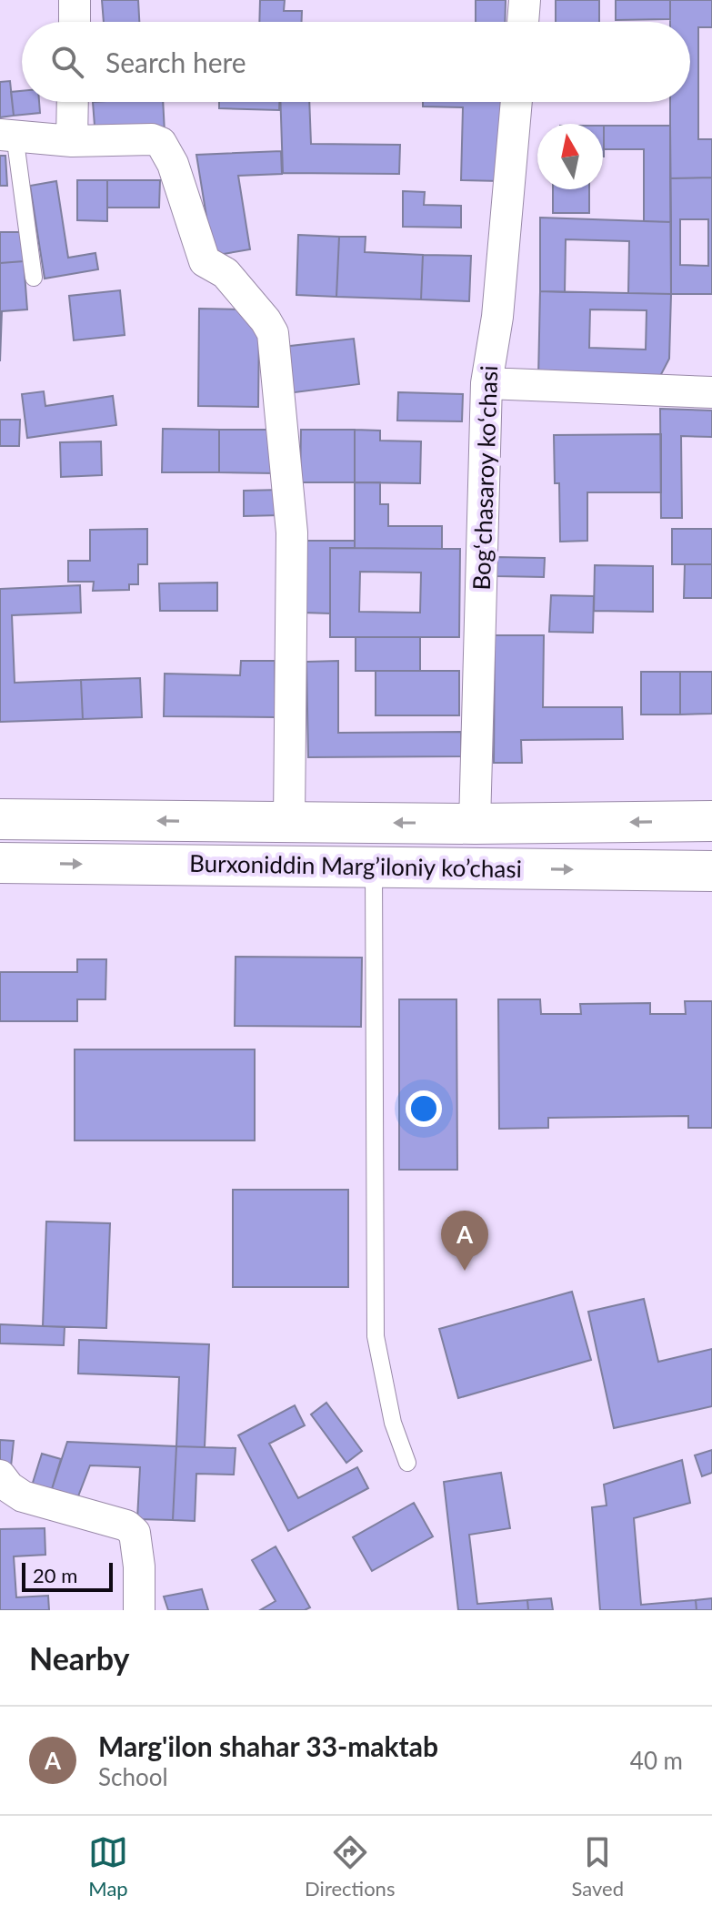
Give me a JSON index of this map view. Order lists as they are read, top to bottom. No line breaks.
{"streets":{"main road":["Burxoniddin Marg’iloniy ko’chasi"],"street":["Bogʻchasaroy koʻchasi"]},"crossings":[["Bogʻchasaroy koʻchasi","Burxoniddin Marg’iloniy ko’chasi"]],"scale_bar":"20 m","north":"top","page":{"search":"Search here","pins":"A","scale":"20 m","heading":"Nearby","list":[{"mark":"A","name":"Marg'ilon shahar 33-maktab","note":"School","value":"40 m"}],"nav":["Map","Directions","Saved"]}}
